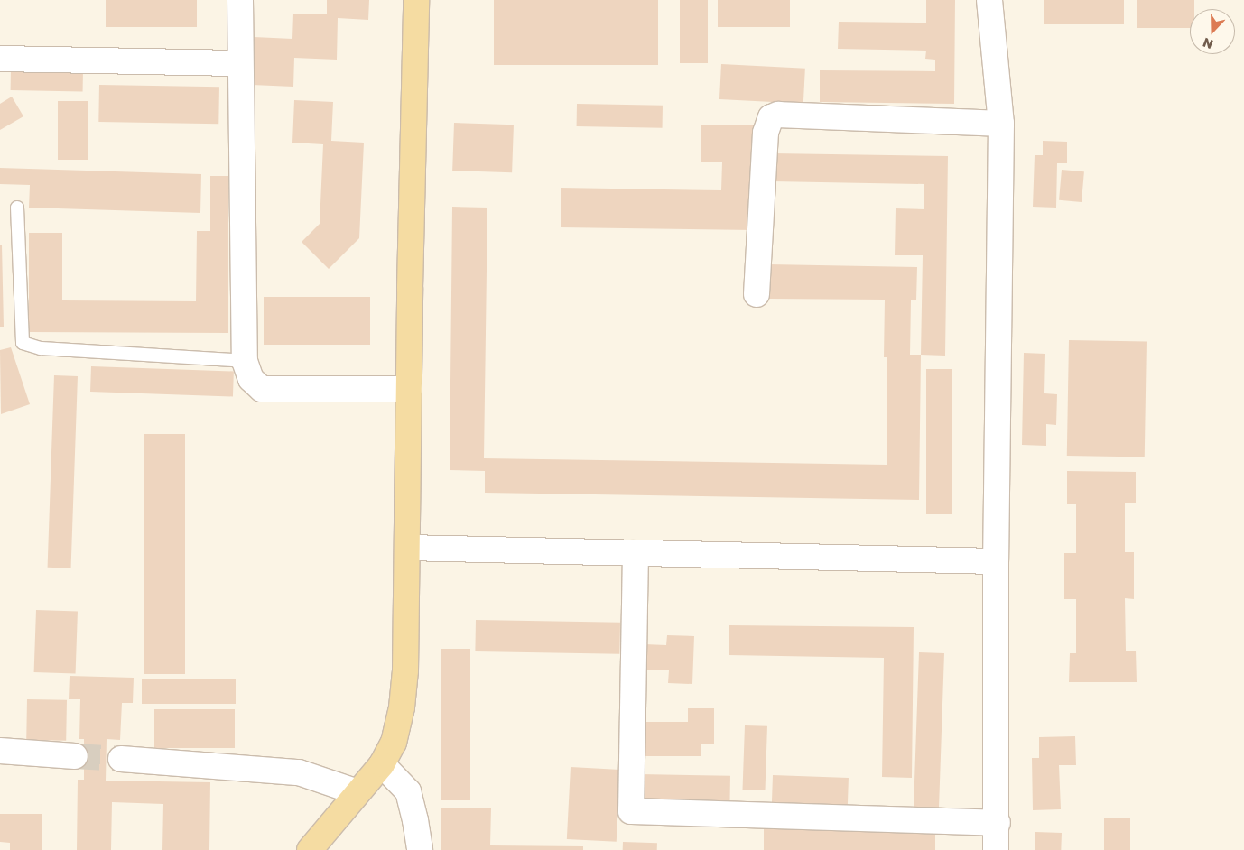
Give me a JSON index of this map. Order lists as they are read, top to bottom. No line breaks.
{"north":"bottom"}
